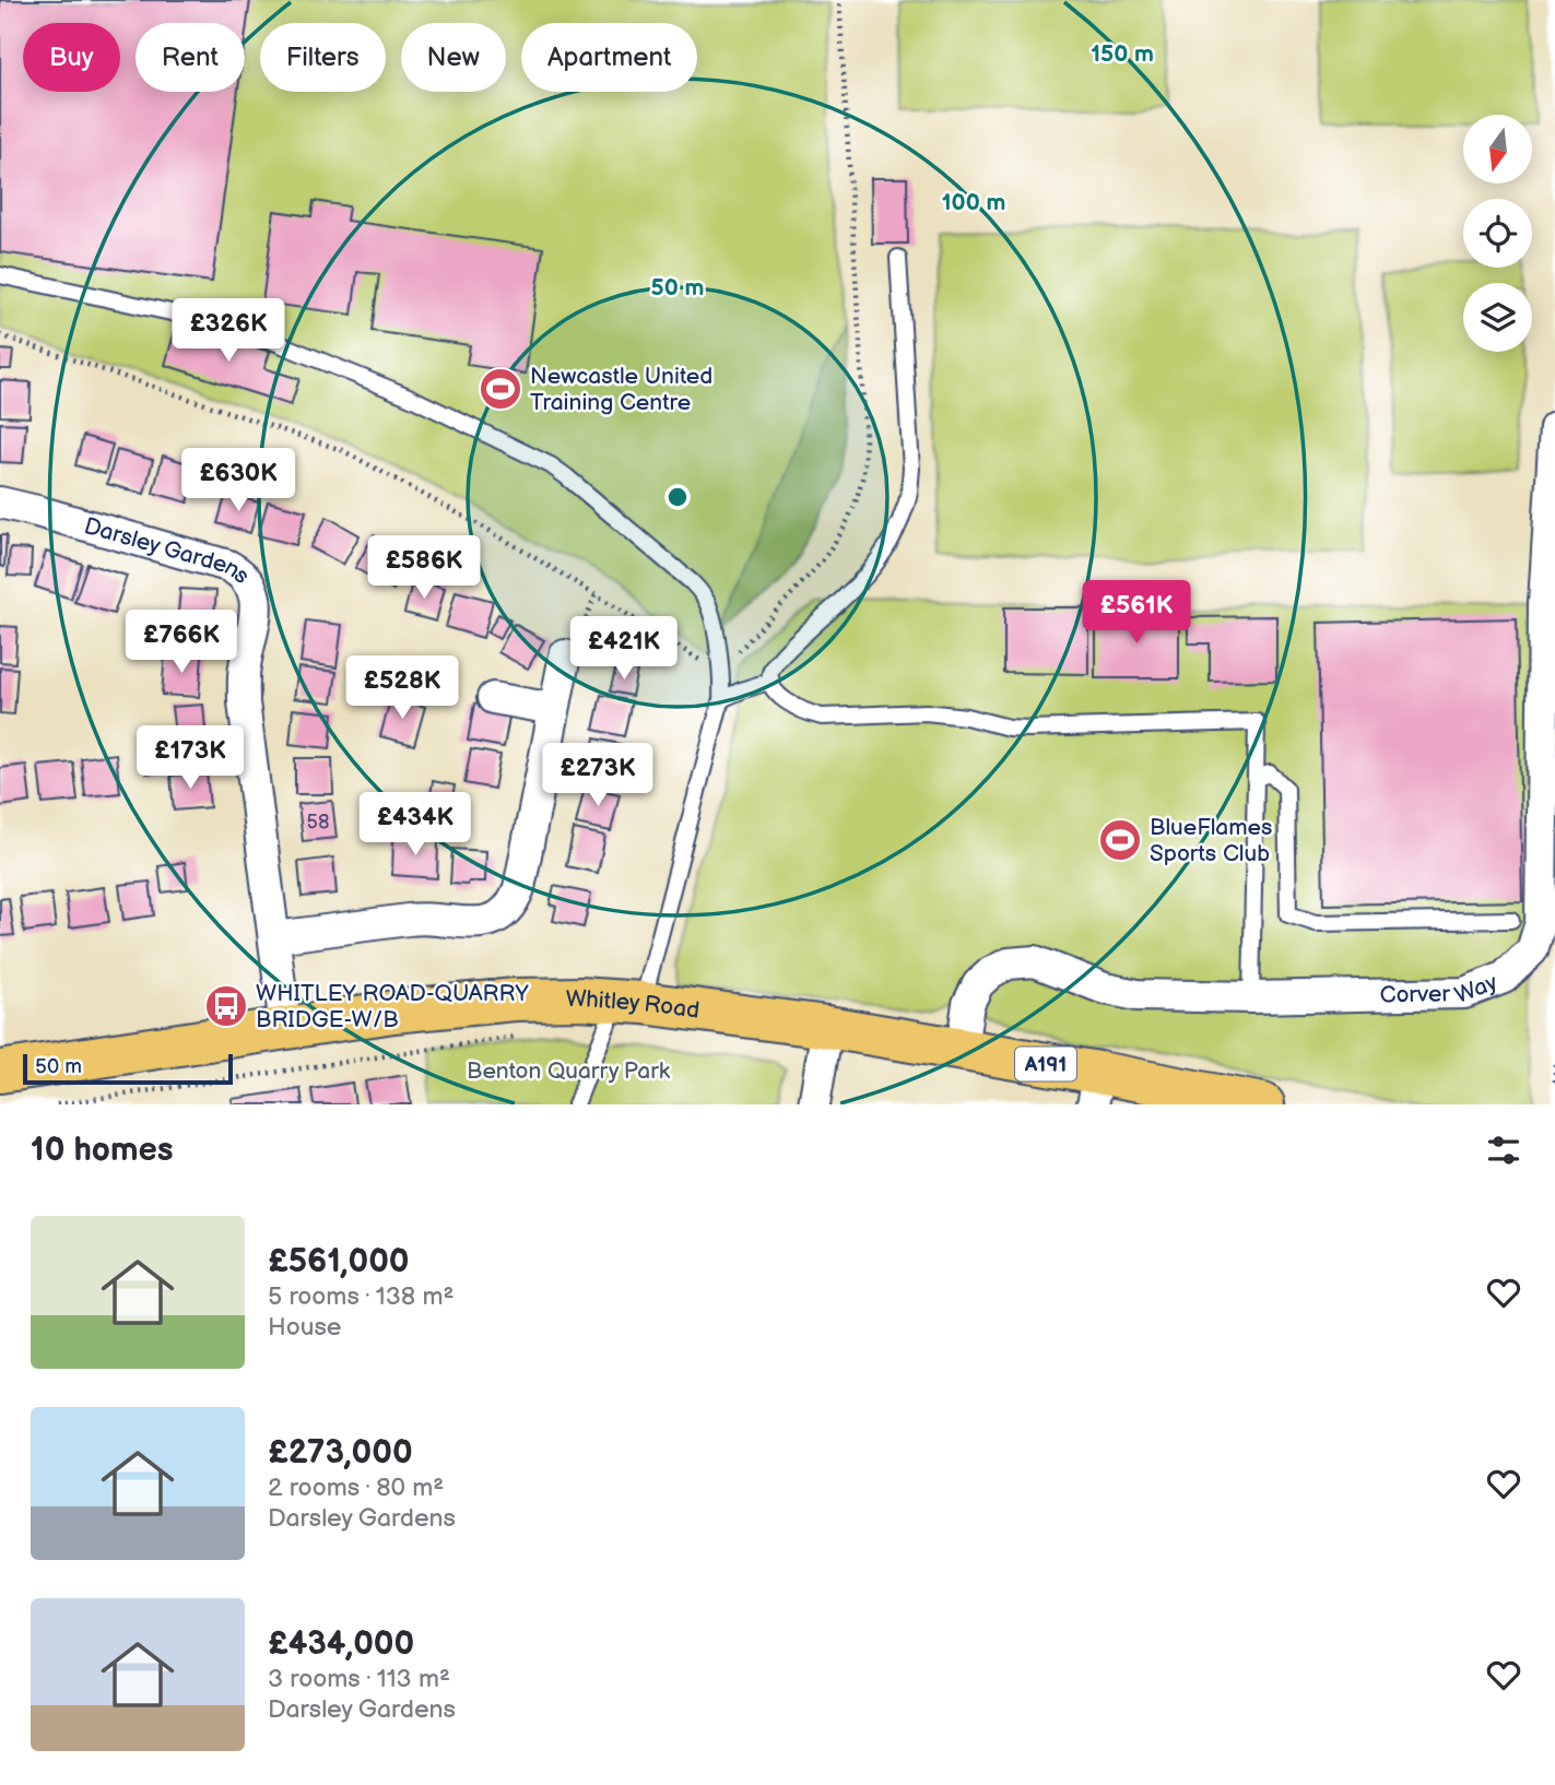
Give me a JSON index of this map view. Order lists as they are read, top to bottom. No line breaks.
{"streets":{"main road":["Whitley Road","A191"],"street":["Darsley Gardens","Corver Way"]},"crossings":[["Darsley Gardens","Whitley Road"],["Corver Way","Whitley Road"]],"parks":["Benton Quarry Park"],"places":{"sports":["Newcastle United Training Centre","BlueFlames Sports Club"],"bus stop":["WHITLEY ROAD-QUARRY BRIDGE-W/B"]},"house_numbers":["58"],"scale_bar":"50 m","north":"bottom","page":{"chip":["Buy","Rent","Filters","New","Apartment"],"price":["£326K","£630K","£586K","£561K","£766K","£421K","£528K","£173K","£273K","£434K"],"scale":"50 m","heading":"10 homes","list":[{"name":"£561,000","note":"5 rooms · 138 m² · House"},{"name":"£273,000","note":"2 rooms · 80 m² · Darsley Gardens"},{"name":"£434,000","note":"3 rooms · 113 m² · Darsley Gardens"}]},"rings":["150 m","100 m","50 m"]}
